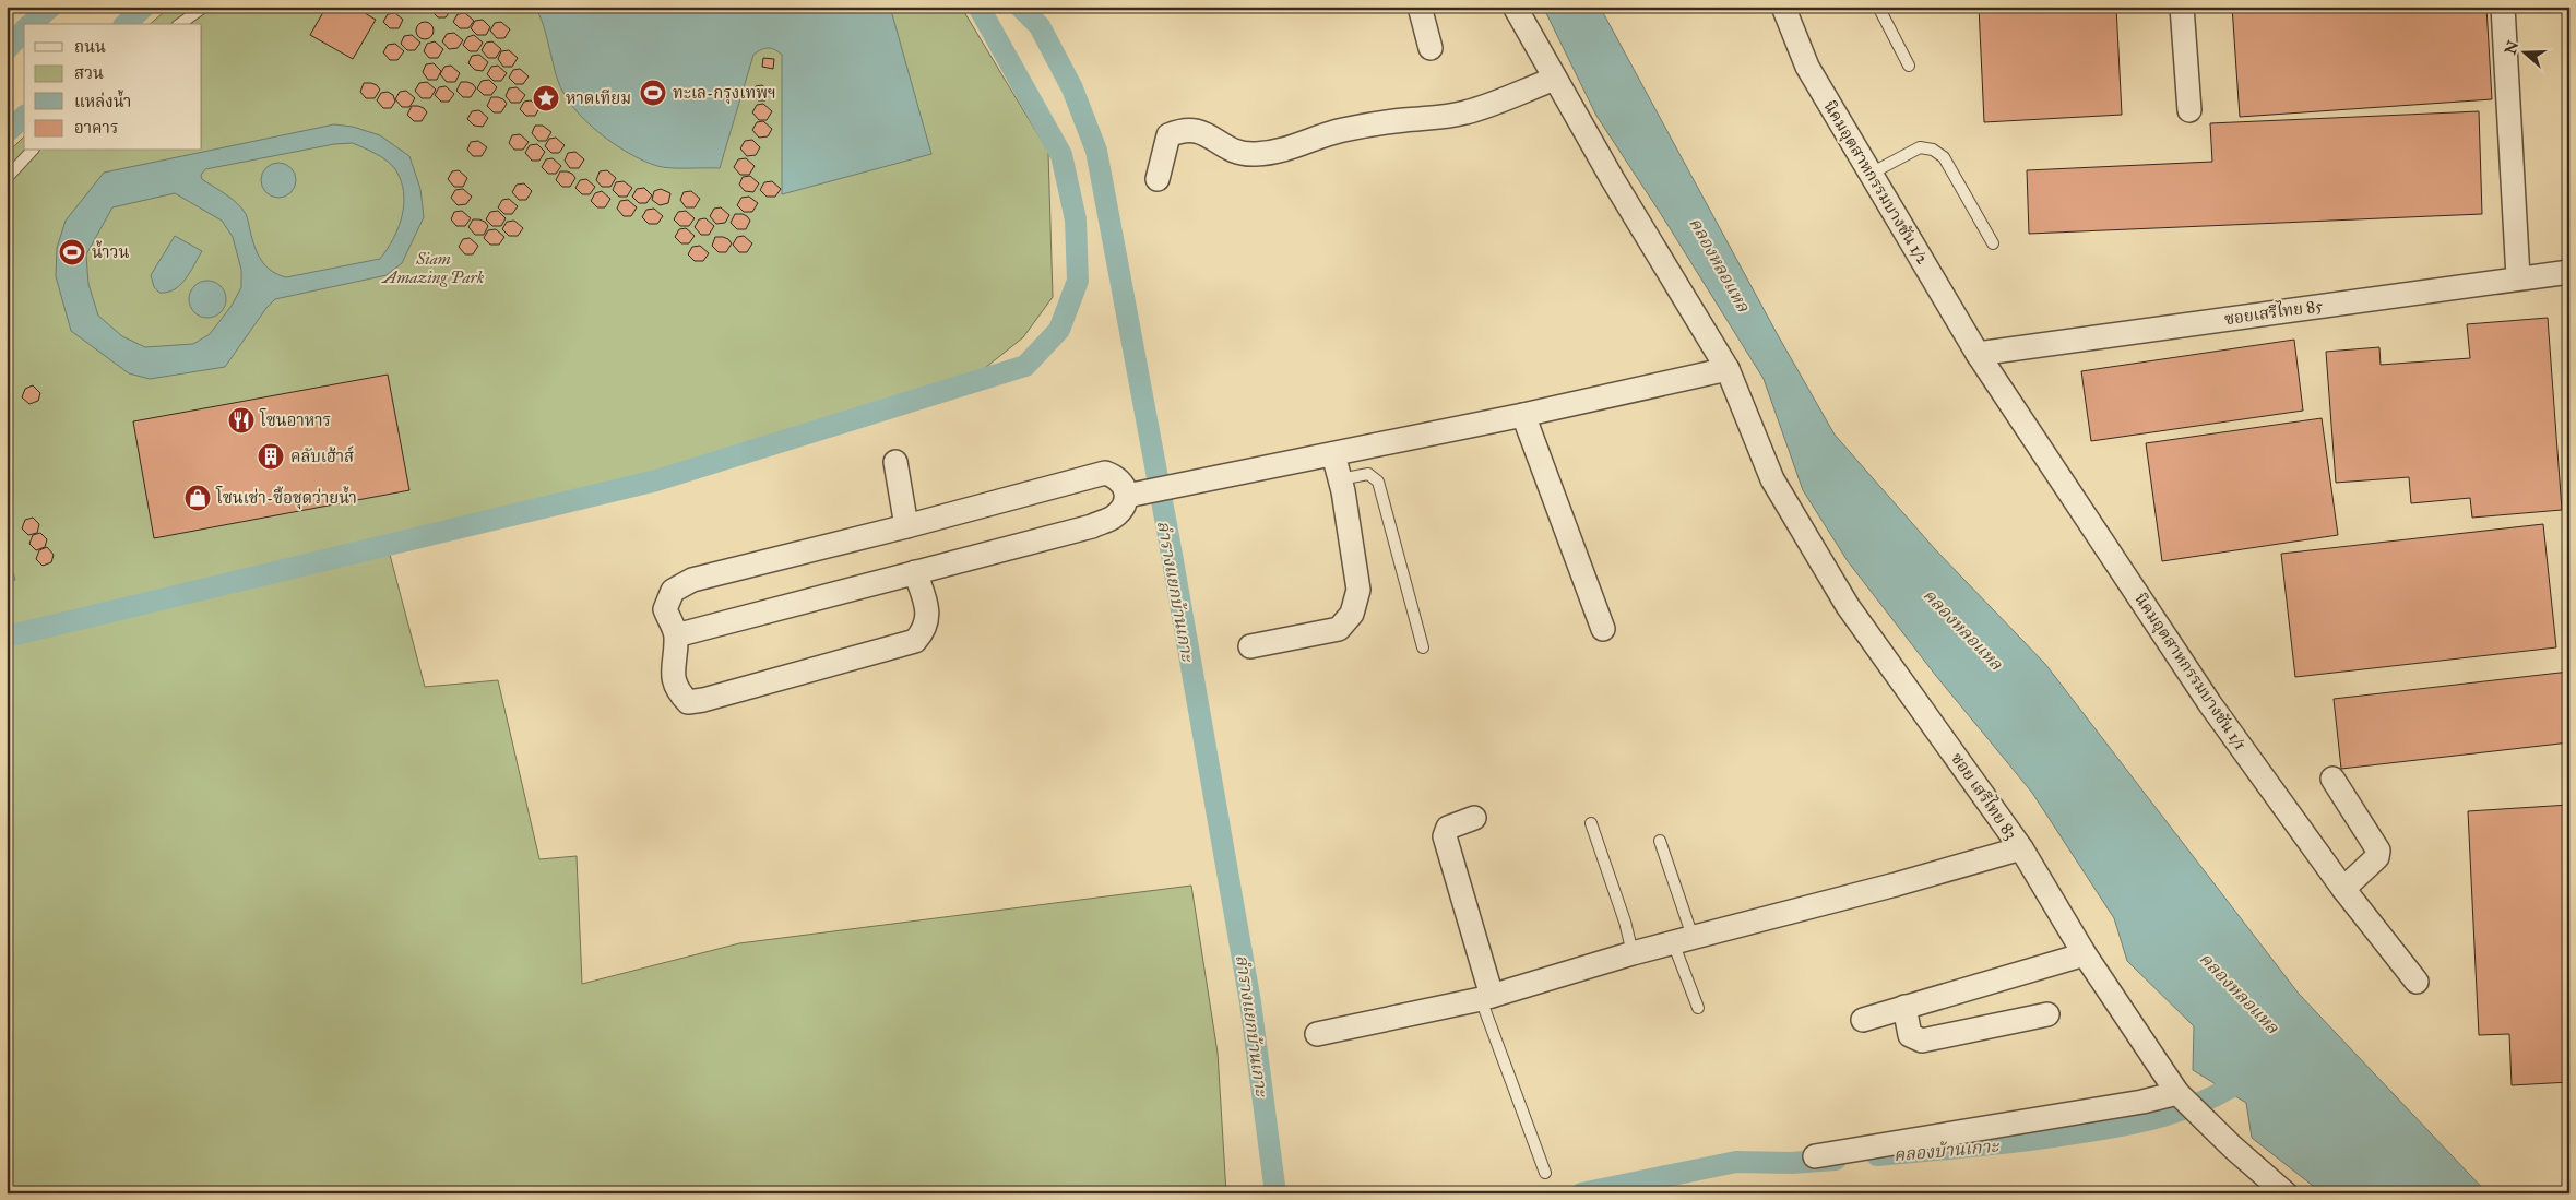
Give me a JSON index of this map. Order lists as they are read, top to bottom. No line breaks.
{"streets":{"street":["นิคมอุตสาหกรรมบางชัน 1/2","ซอยเสรีไทย 85","นิคมอุตสาหกรรมบางชัน 1/1","ซอย เสรีไทย 83"]},"crossings":[["นิคมอุตสาหกรรมบางชัน 1/2","ซอยเสรีไทย 85"],["นิคมอุตสาหกรรมบางชัน 1/2","นิคมอุตสาหกรรมบางชัน 1/1"],["ซอยเสรีไทย 85","นิคมอุตสาหกรรมบางชัน 1/1"]],"water":["คลองหลอแหล","ลำรางแยกบ้านเกาะ","คลองบ้านเกาะ"],"parks":["Siam Amazing Park"],"places":{"sports":["ทะเล-กรุงเทพฯ","น้ำวน"],"place":["หาดเทียม"],"restaurant":["โซนอาหาร"],"building":["คลับเฮ้าส์"],"shop":["โซนเช่า-ซื้อชุดว่ายน้ำ"]},"legend":["ถนน","สวน","แหล่งน้ำ","อาคาร"],"north":"left"}
